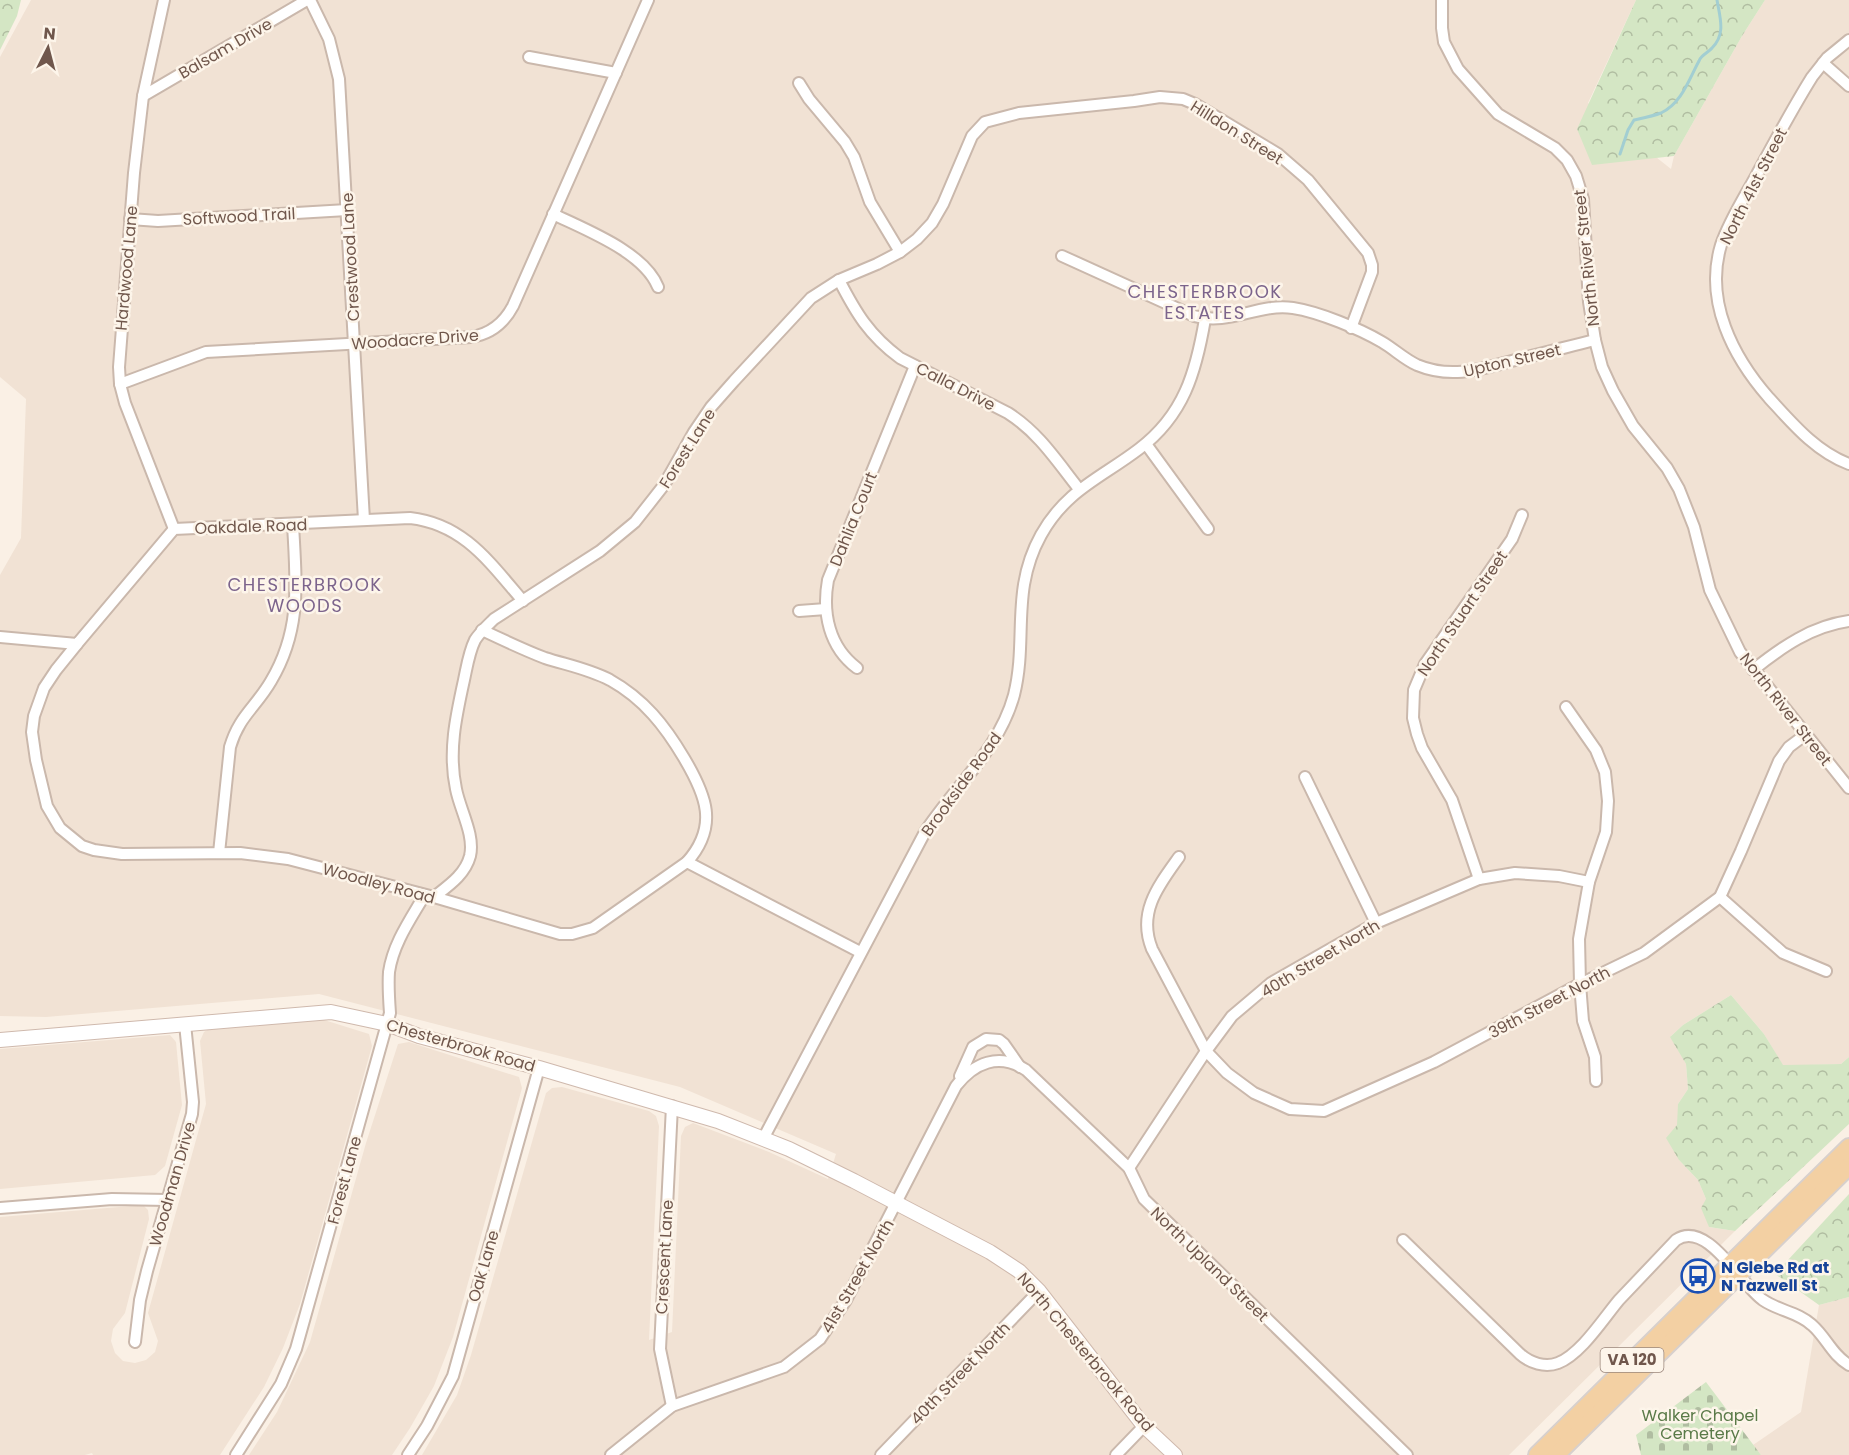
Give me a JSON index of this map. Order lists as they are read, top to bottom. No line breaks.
{"streets":{"main road":["VA 120"],"street":["Balsam Drive","Hilldon Street","North 41st Street","Softwood Trail","Crestwood Lane","North River Street","Hardwood Lane","Woodacre Drive","Upton Street","Calla Drive","Forest Lane","Dahlia Court","Oakdale Road","North Stuart Street","Brookside Road","Woodley Road","40th Street North","39th Street North","Chesterbrook Road","Woodman Drive","Crescent Lane","North Upland Street","Oak Lane","41st Street North","North Chesterbrook Road"]},"crossings":[["Balsam Drive","Crestwood Lane"],["Balsam Drive","Hardwood Lane"],["Hilldon Street","Upton Street"],["Hilldon Street","Forest Lane"],["Softwood Trail","Crestwood Lane"],["Softwood Trail","Hardwood Lane"],["Crestwood Lane","Woodacre Drive"],["Crestwood Lane","Oakdale Road"],["North River Street","Upton Street"],["North River Street","39th Street North"],["Hardwood Lane","Woodacre Drive"],["Hardwood Lane","Oakdale Road"],["Upton Street","Brookside Road"],["Calla Drive","Forest Lane"],["Calla Drive","Dahlia Court"],["Calla Drive","Brookside Road"],["Forest Lane","Oakdale Road"],["Forest Lane","Woodley Road"],["Forest Lane","Chesterbrook Road"],["Oakdale Road","Woodley Road"],["North Stuart Street","40th Street North"],["Brookside Road","Chesterbrook Road"],["40th Street North","39th Street North"],["40th Street North","North Upland Street"],["40th Street North","North Chesterbrook Road"],["Chesterbrook Road","Woodman Drive"],["Chesterbrook Road","Crescent Lane"],["Chesterbrook Road","Oak Lane"],["Chesterbrook Road","41st Street North"],["Chesterbrook Road","North Chesterbrook Road"],["Crescent Lane","41st Street North"],["North Upland Street","41st Street North"],["41st Street North","North Chesterbrook Road"]],"districts":["CHESTERBROOK ESTATES","CHESTERBROOK WOODS"],"parks":["Walker Chapel Cemetery"],"places":{"bus stop":["N Glebe Rd at N Tazwell St"]},"north":"top"}
